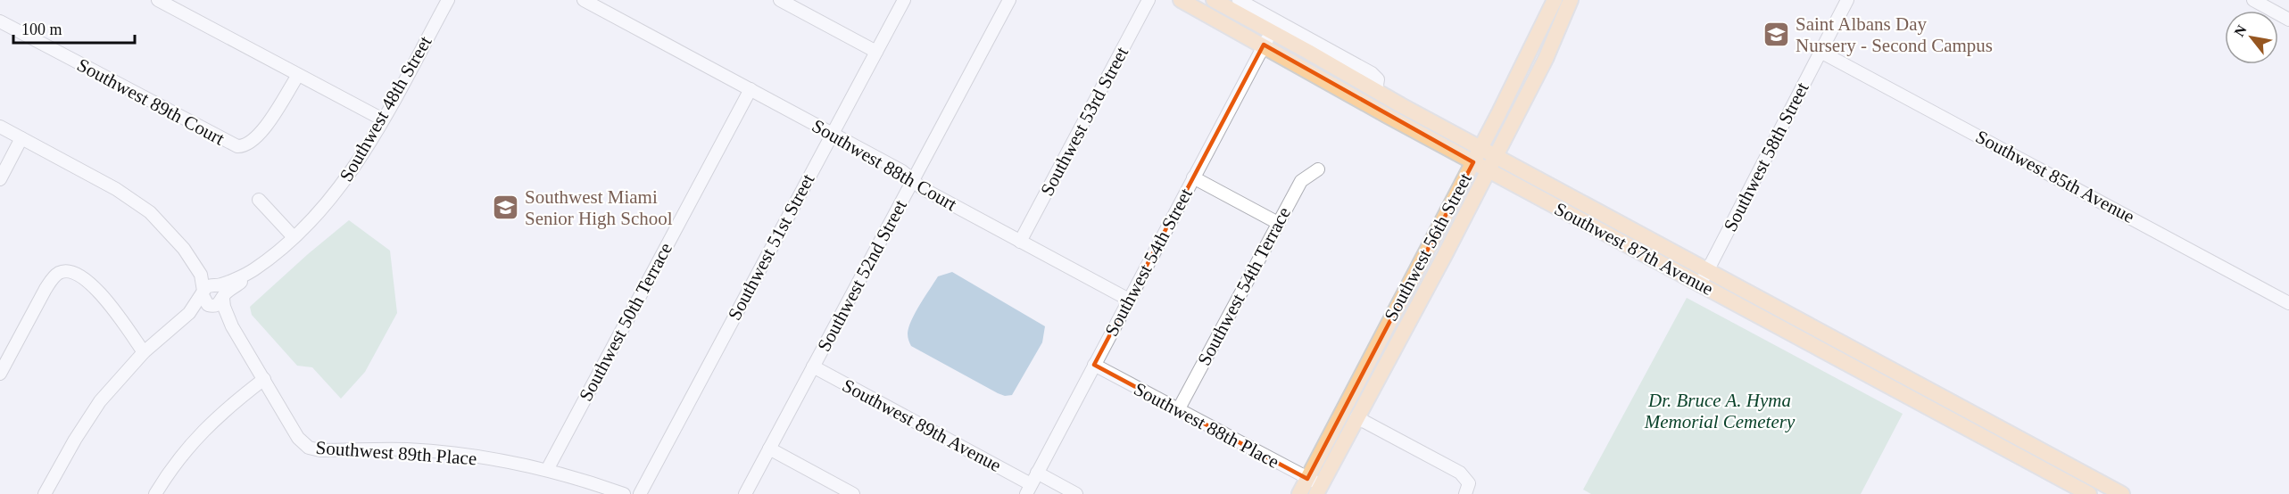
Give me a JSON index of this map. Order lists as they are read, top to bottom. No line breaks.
{"streets":{"main road":["Southwest 56th Street","Southwest 87th Avenue"],"street":["Southwest 89th Court","Southwest 48th Street","Southwest 53rd Street","Southwest 58th Street","Southwest 88th Court","Southwest 85th Avenue","Southwest 51st Street","Southwest 54th Street","Southwest 52nd Street","Southwest 54th Terrace","Southwest 50th Terrace","Southwest 89th Avenue","Southwest 88th Place","Southwest 89th Place"]},"crossings":[["Southwest 48th Street","Southwest 89th Place"],["Southwest 53rd Street","Southwest 88th Court"],["Southwest 58th Street","Southwest 85th Avenue"],["Southwest 58th Street","Southwest 87th Avenue"],["Southwest 88th Court","Southwest 51st Street"],["Southwest 88th Court","Southwest 54th Street"],["Southwest 88th Court","Southwest 52nd Street"],["Southwest 88th Court","Southwest 50th Terrace"],["Southwest 56th Street","Southwest 87th Avenue"],["Southwest 56th Street","Southwest 88th Place"],["Southwest 87th Avenue","Southwest 54th Street"],["Southwest 54th Street","Southwest 89th Avenue"],["Southwest 54th Street","Southwest 88th Place"],["Southwest 52nd Street","Southwest 89th Avenue"],["Southwest 54th Terrace","Southwest 88th Place"],["Southwest 50th Terrace","Southwest 89th Place"]],"parks":["Dr. Bruce A. Hyma Memorial Cemetery"],"places":{"school or university":["Saint Albans Day Nursery - Second Campus","Southwest Miami Senior High School"]},"scale_bar":"100 m","north":"top left"}
